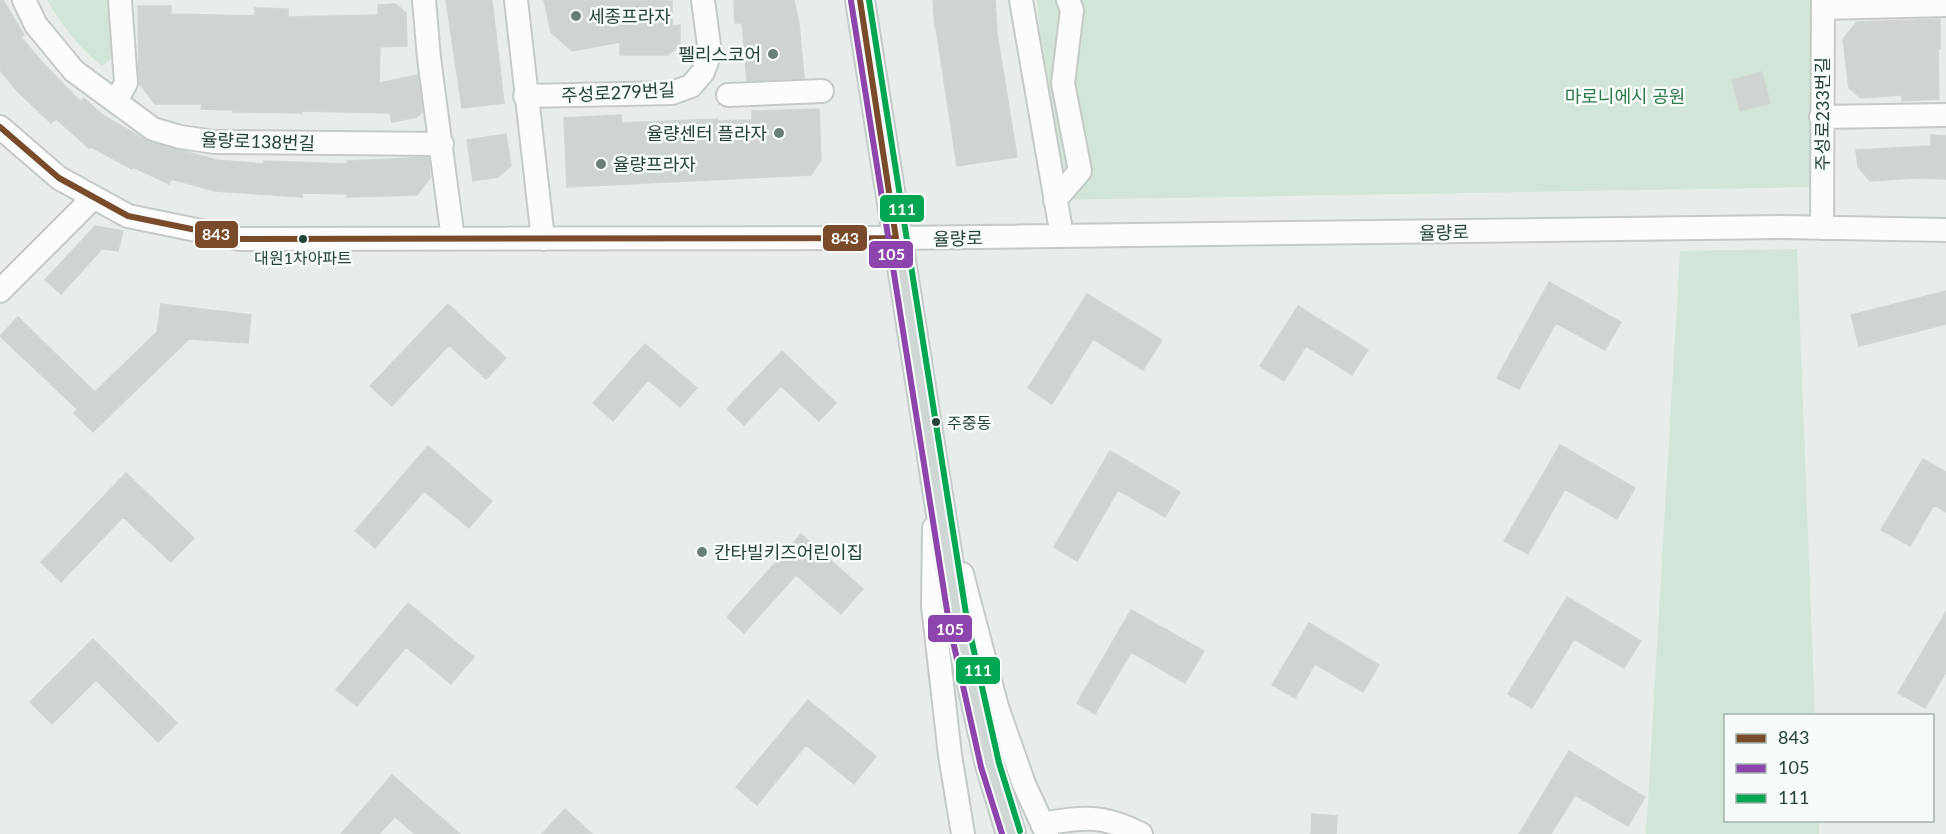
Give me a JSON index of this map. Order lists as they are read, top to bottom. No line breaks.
{"streets":{"street":["주성로279번길","주성로233번길","율량로138번길","율량로"]},"crossings":[["주성로233번길","율량로"]],"parks":["마로니에시 공원"],"places":["세종프라자","펠리스코어","율량센터 플라자","율량프라자","대원1차아파트","주중동","칸타빌키즈어린이집"],"lines":["transit line 843","transit line 111","transit line 105"],"legend":["843","105","111"]}
